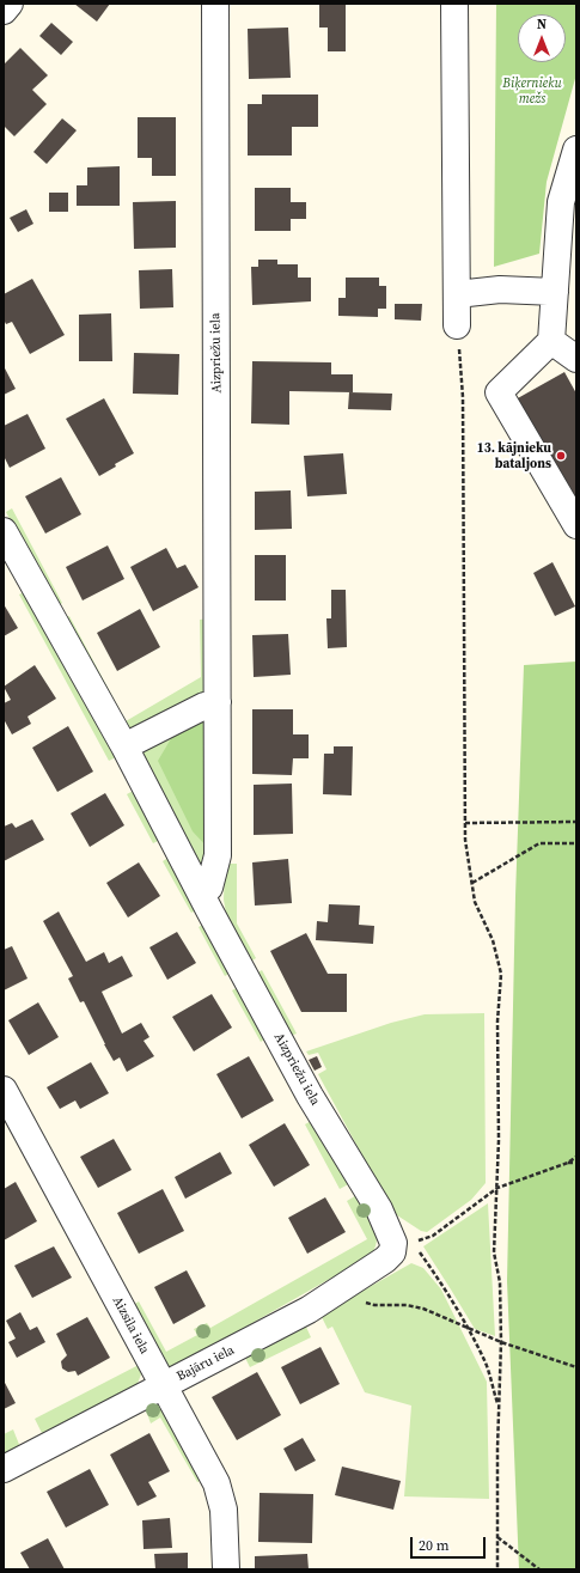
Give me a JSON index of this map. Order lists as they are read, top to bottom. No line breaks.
{"streets":{"street":["Aizpriežu iela","Aizsila iela","Bajāru iela"]},"crossings":[["Aizpriežu iela","Bajāru iela"],["Aizsila iela","Bajāru iela"]],"parks":["Biķernieku mežs"],"places":["13. kājnieku bataljons"],"scale_bar":"20 m","north":"top"}
